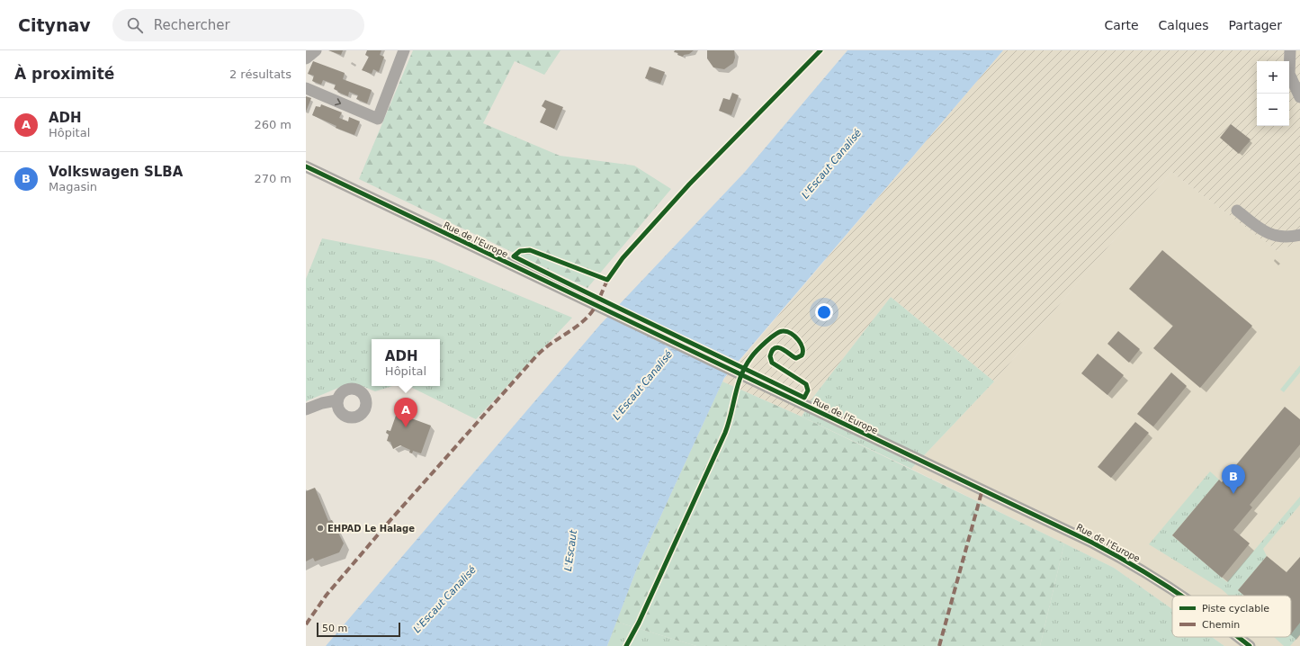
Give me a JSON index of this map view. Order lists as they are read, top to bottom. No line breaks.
{"streets":{"street":["Rue de l'Europe"]},"water":["L'Escaut Canalisé","L'Escaut"],"places":["EHPAD Le Halage"],"legend":["Piste cyclable","Chemin"],"scale_bar":"50 m","page":{"header":"Citynav","search":"Rechercher","nav":["Carte","Calques","Partager"],"heading":["À proximité","2 résultats"],"map_buttons":["+","−"],"list":[{"mark":"A","name":"ADH","note":"Hôpital","value":"260 m"},{"mark":"B","name":"Volkswagen SLBA","note":"Magasin","value":"270 m"}],"popup":["ADH","Hôpital"],"pins":["A","B"],"scale":"50 m"}}
